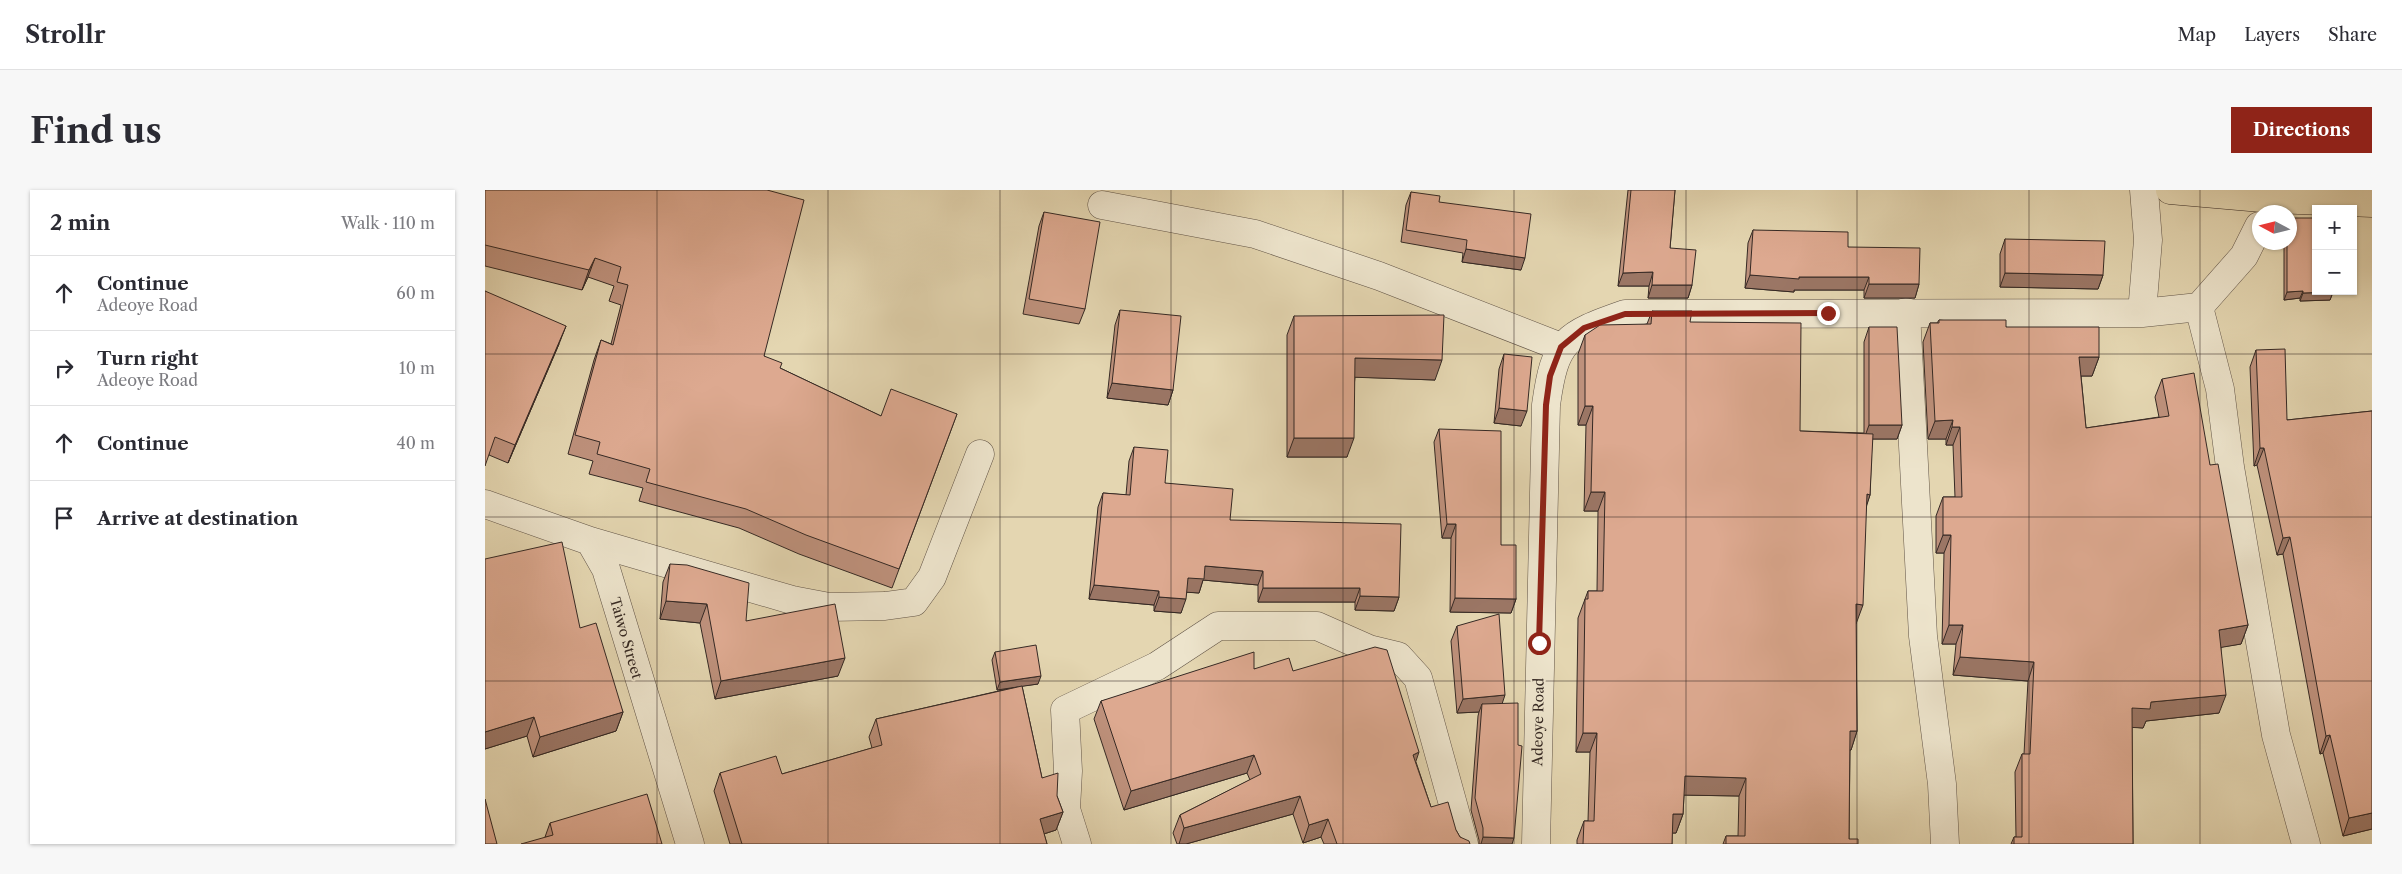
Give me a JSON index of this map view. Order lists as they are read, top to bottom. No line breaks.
{"streets":{"street":["Taiwo Street","Adeoye Road"]},"north":"left","page":{"header":"Strollr","nav":["Map","Layers","Share"],"buttons":"Directions","title":"Find us","heading":["2 min","Walk · 110 m"],"map_buttons":["+","−"],"list":[["Continue","Adeoye Road","60 m"],["Turn right","Adeoye Road","10 m"],["Continue","40 m"],"Arrive at destination"]}}
